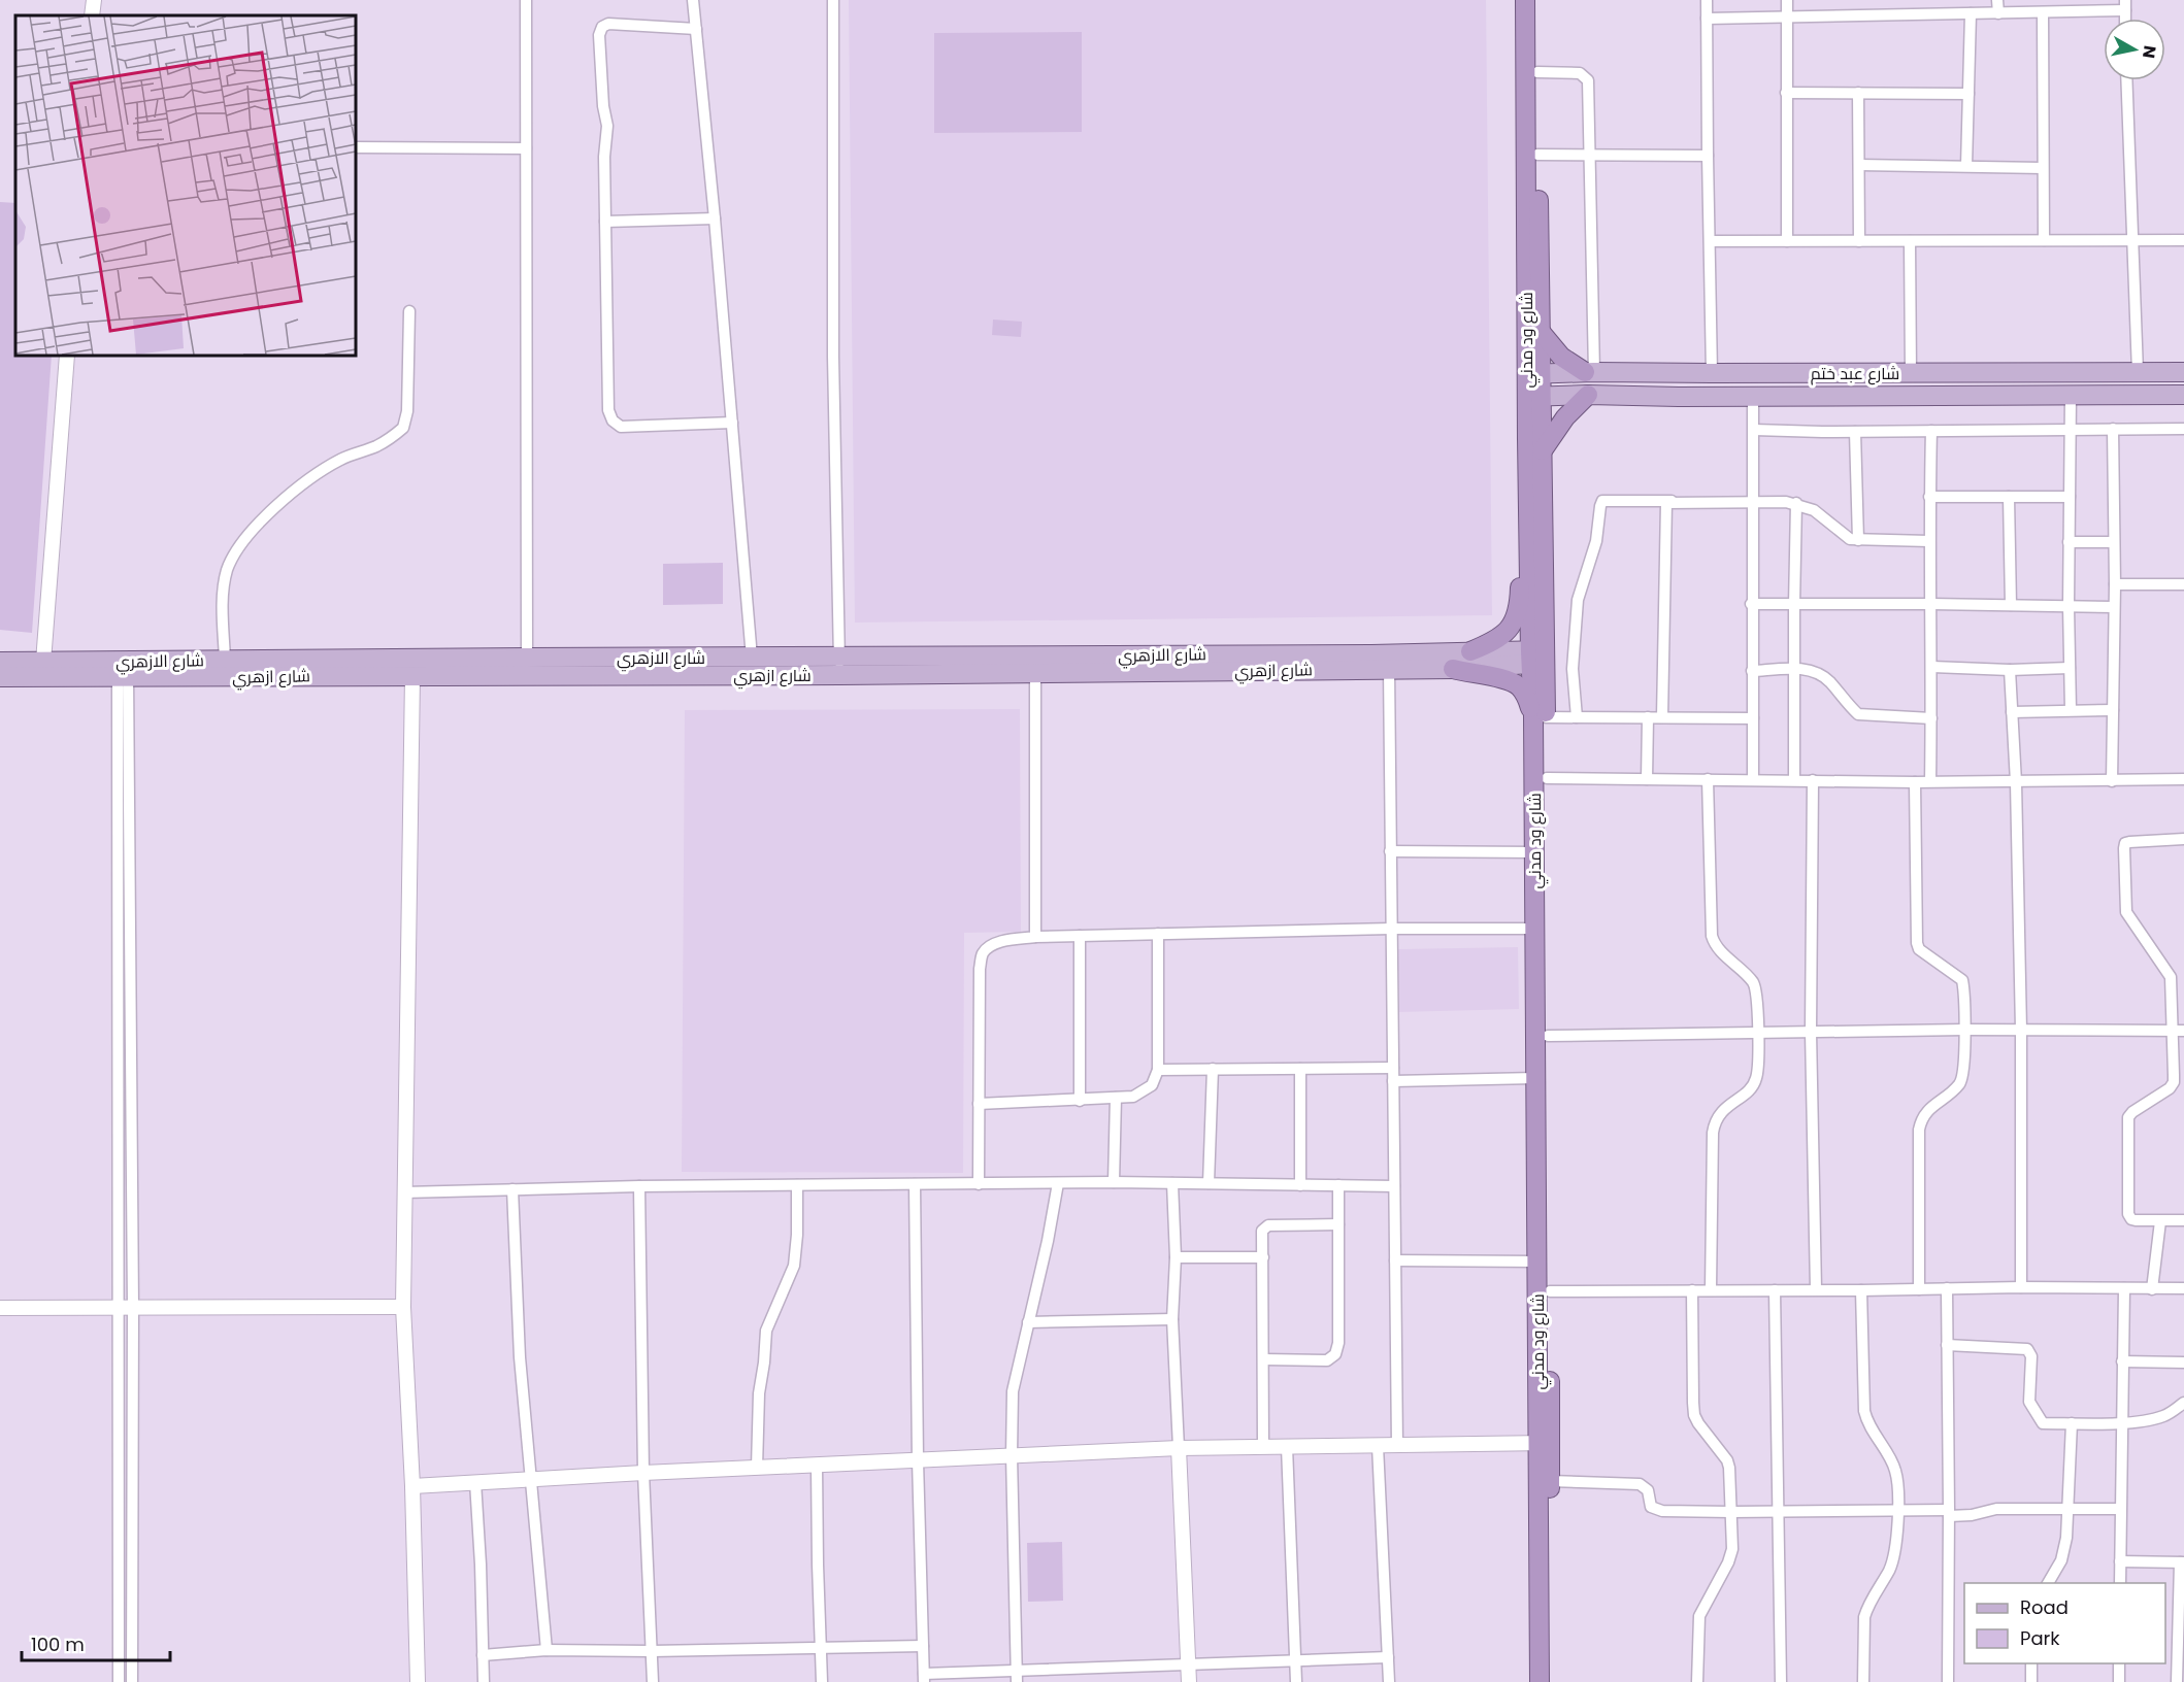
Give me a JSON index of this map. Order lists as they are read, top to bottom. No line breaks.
{"streets":{"highway":["شارع ود مدني"],"main road":["شارع عبد ختم","شارع الازهري","شارع ازهري"]},"crossings":[["شارع ود مدني","شارع عبد ختم"],["شارع ود مدني","شارع الازهري"],["شارع ود مدني","شارع ازهري"],["شارع الازهري","شارع ازهري"]],"legend":["Road","Park"],"scale_bar":"100 m","north":"right"}
